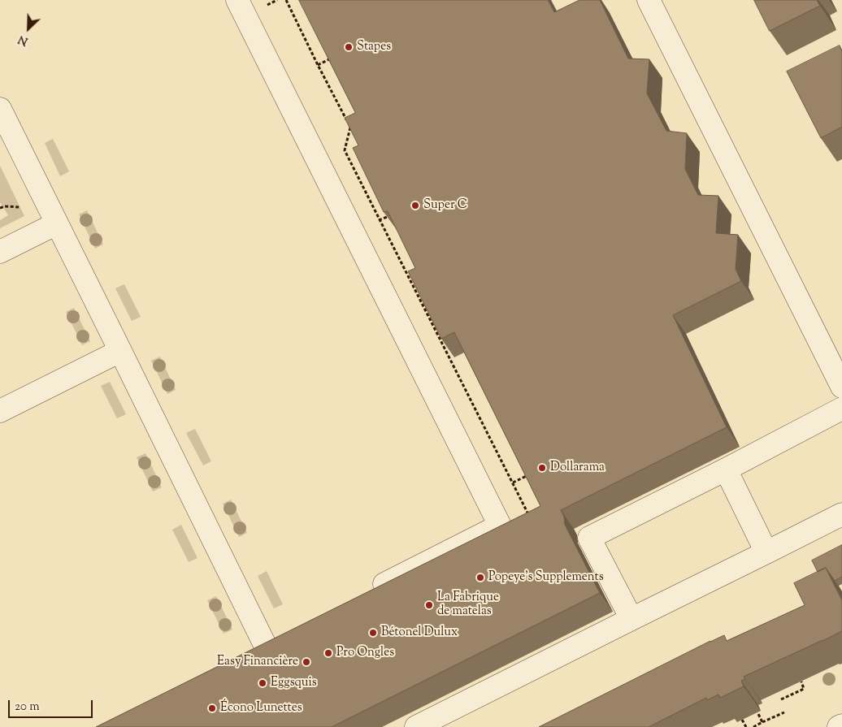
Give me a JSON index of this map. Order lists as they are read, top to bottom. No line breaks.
{"places":["Stapes","Super C","Dollarama","Popeye's Supplements","La Fabrique de matelas","Bétonel Dulux","Pro Ongles","Easy Financière","Eggsquis","Écono Lunettes"],"scale_bar":"20 m","north":"bottom left"}
